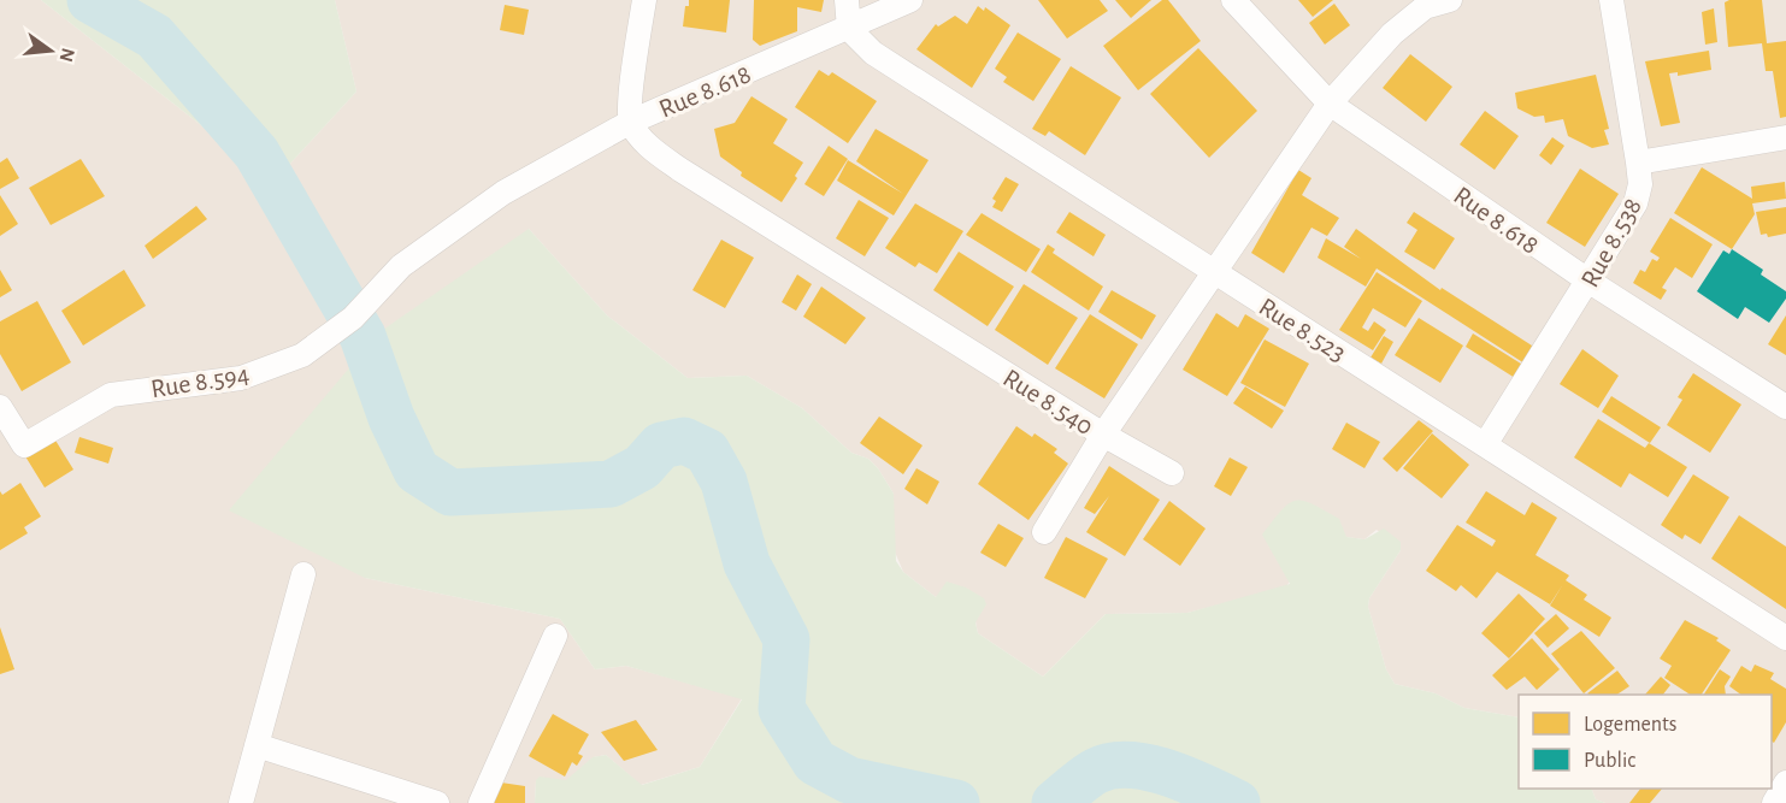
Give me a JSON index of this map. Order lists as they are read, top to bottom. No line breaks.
{"streets":{"street":["Rue 8.618","Rue 8.538","Rue 8.523","Rue 8.594","Rue 8.540"]},"crossings":[["Rue 8.618","Rue 8.538"],["Rue 8.618","Rue 8.523"],["Rue 8.618","Rue 8.594"],["Rue 8.618","Rue 8.540"],["Rue 8.538","Rue 8.523"],["Rue 8.523","Rue 8.540"]],"legend":["Logements","Public"],"north":"right"}
